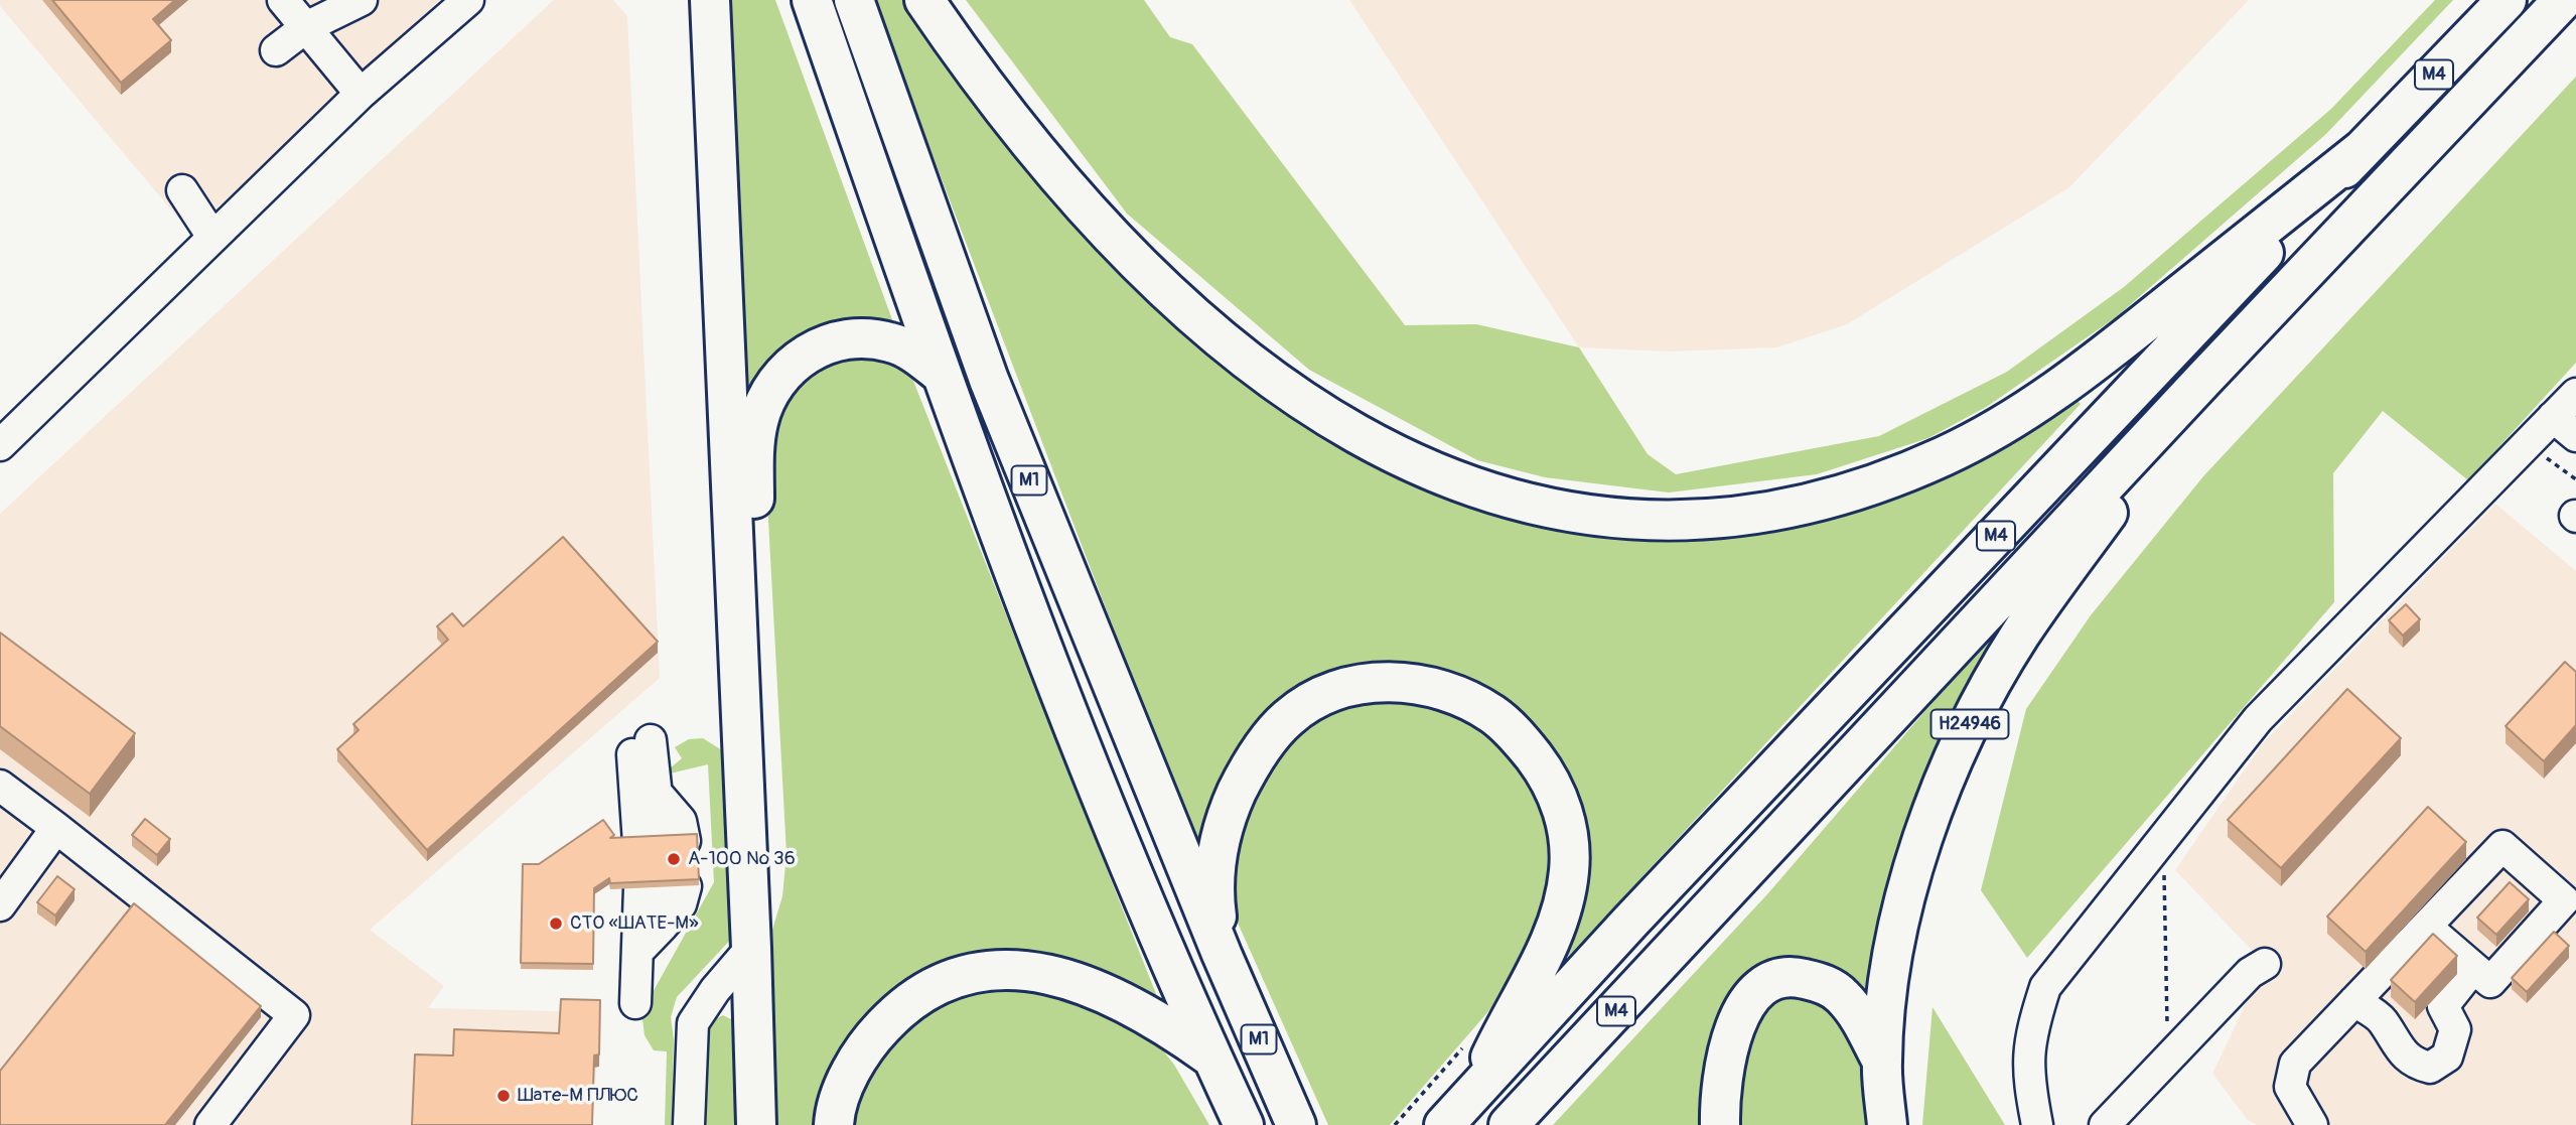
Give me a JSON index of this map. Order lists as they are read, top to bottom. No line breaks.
{"streets":{"highway":["М4","М1","Н24946"]},"crossings":[["М4","Н24946"]],"places":["А-100 № 36","СТО «ШАТЕ-М»","Шате-М ПЛЮС"]}
